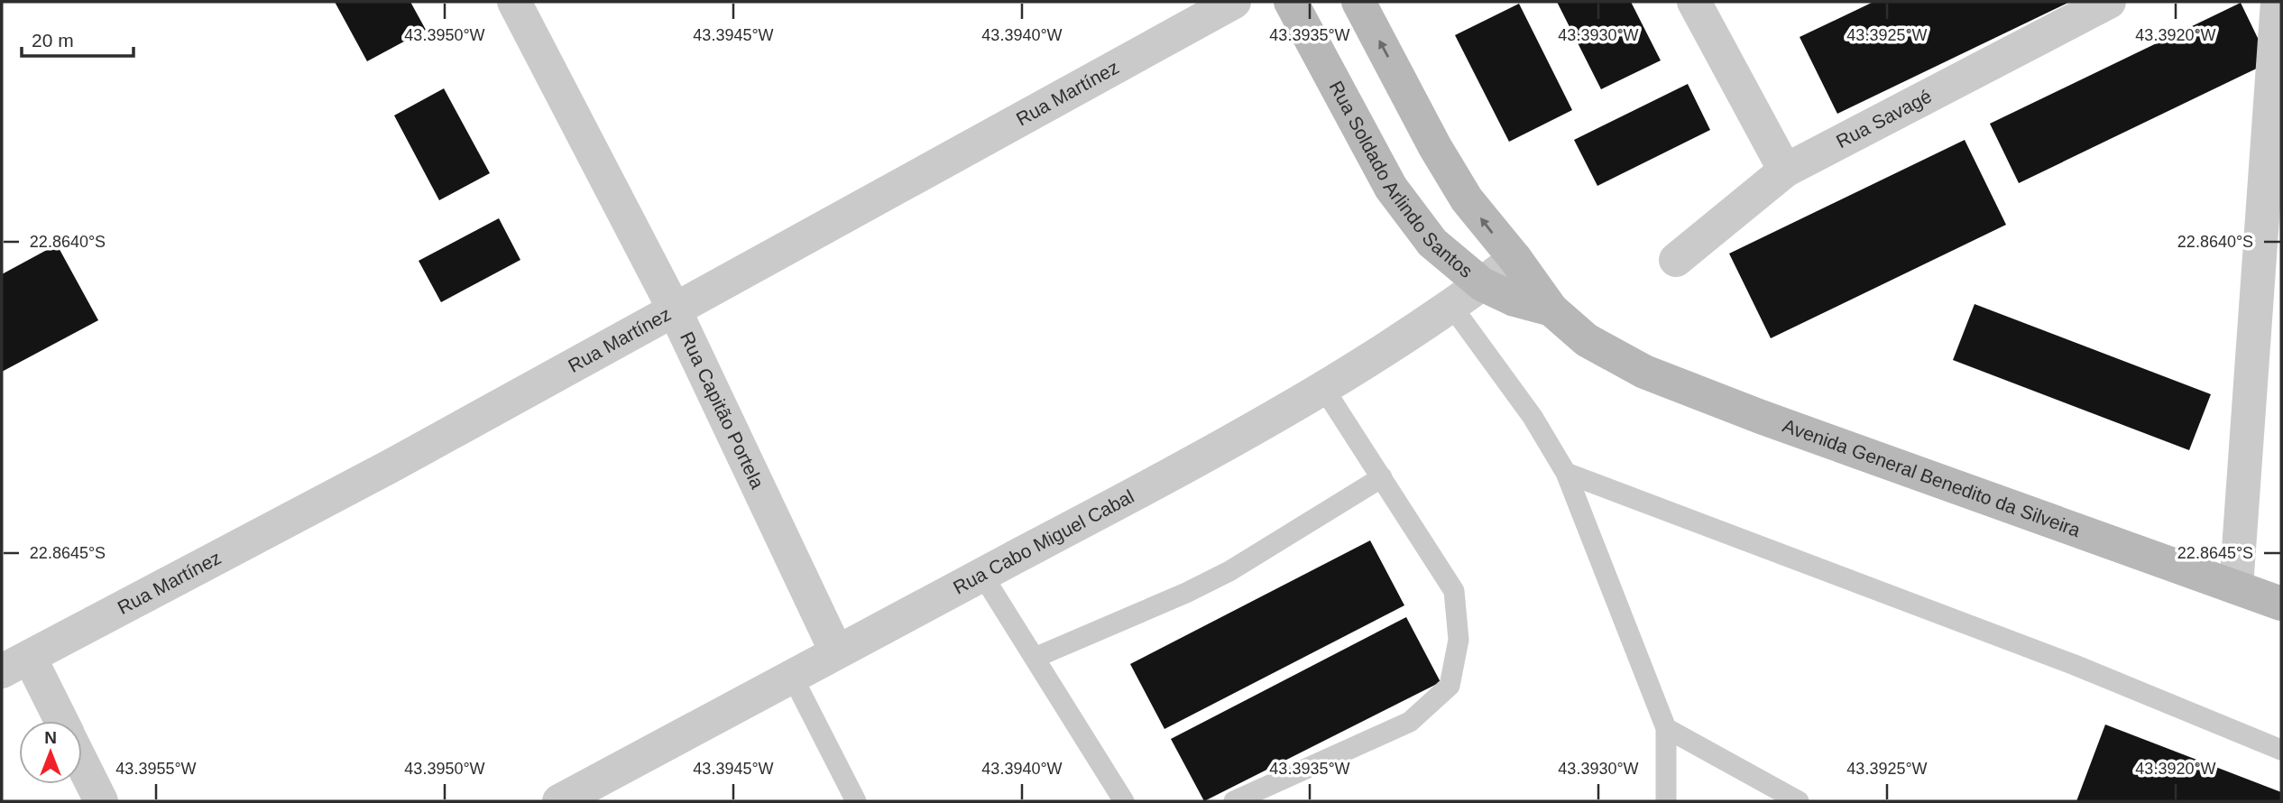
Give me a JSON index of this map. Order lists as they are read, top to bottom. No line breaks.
{"streets":{"main road":["Rua Soldado Arlindo Santos","Avenida General Benedito da Silveira"],"street":["Rua Martínez","Rua Savagé","Rua Capitão Portela","Rua Cabo Miguel Cabal"]},"crossings":[["Rua Martínez","Rua Capitão Portela"],["Rua Soldado Arlindo Santos","Avenida General Benedito da Silveira"],["Rua Soldado Arlindo Santos","Rua Cabo Miguel Cabal"],["Rua Capitão Portela","Rua Cabo Miguel Cabal"]],"scale_bar":"20 m","north":"top","coordinates":["43.3950°W","43.3945°W","43.3940°W","43.3935°W","43.3930°W","43.3925°W","43.3920°W","22.8640°S","22.8645°S","43.3955°W"]}
